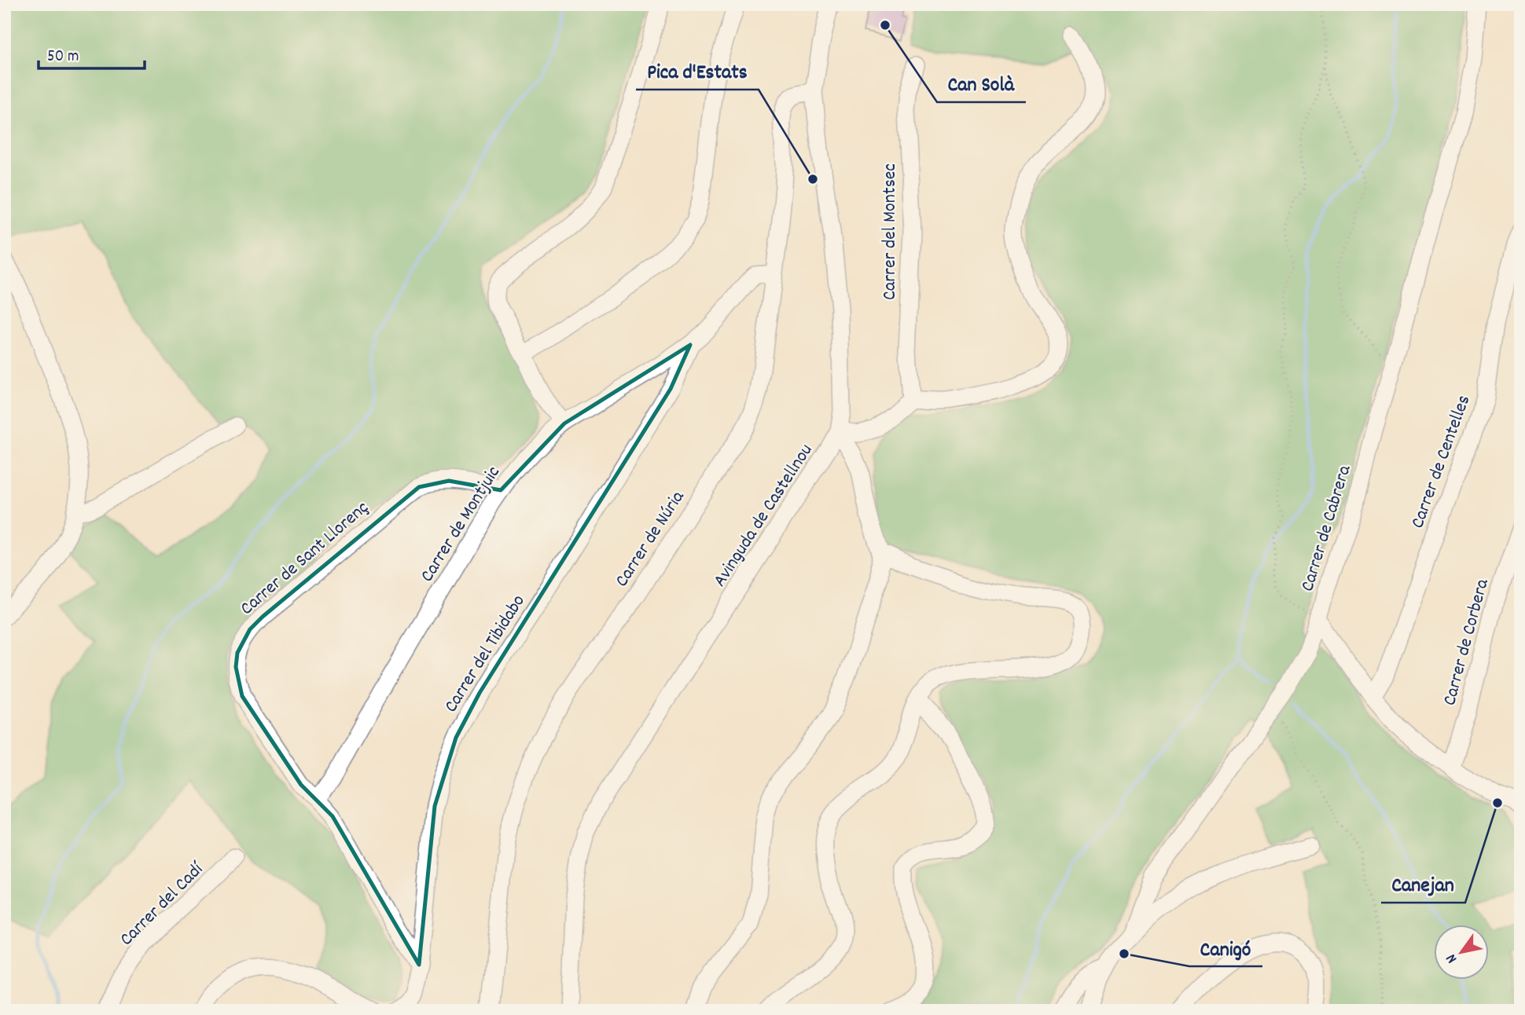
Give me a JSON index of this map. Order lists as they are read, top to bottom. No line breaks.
{"streets":{"street":["Carrer del Montsec","Carrer de Centelles","Avinguda de Castellnou","Carrer de Montjuic","Carrer de Cabrera","Carrer de Núria","Carrer de Sant Llorenç","Carrer de Corbera","Carrer del Tibidabo","Carrer del Cadí"]},"crossings":[["Avinguda de Castellnou","Carrer de Núria"],["Carrer de Montjuic","Carrer de Núria"],["Carrer de Montjuic","Carrer de Sant Llorenç"],["Carrer de Montjuic","Carrer del Tibidabo"],["Carrer de Sant Llorenç","Carrer del Tibidabo"]],"places":["Can Solà","Pica d'Estats","Canejan","Canigó"],"scale_bar":"50 m","north":"bottom left"}
